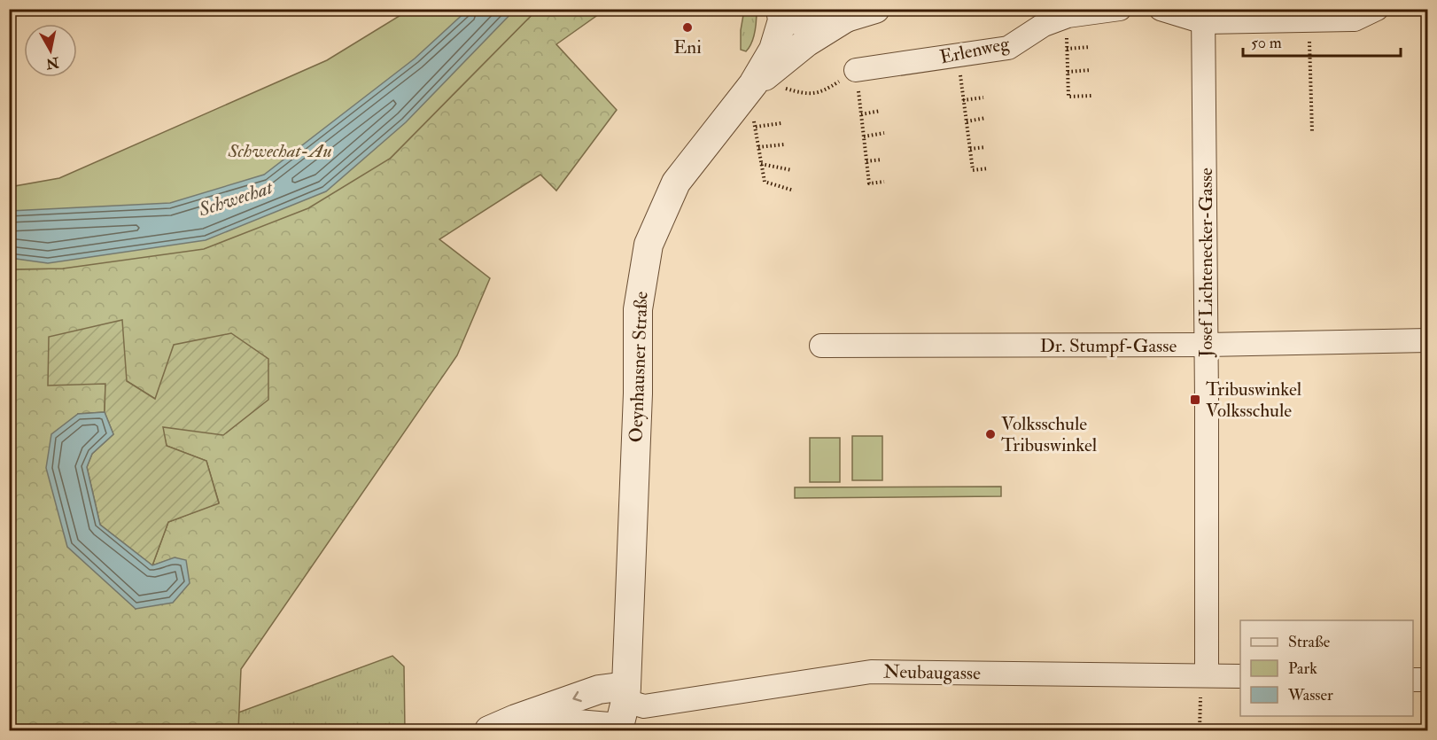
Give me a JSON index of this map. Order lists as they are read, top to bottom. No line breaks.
{"streets":{"street":["Erlenweg","Josef Lichtenecker-Gasse","Dr. Stumpf-Gasse","Oeynhausner Straße","Neubaugasse"]},"crossings":[["Josef Lichtenecker-Gasse","Dr. Stumpf-Gasse"],["Josef Lichtenecker-Gasse","Neubaugasse"],["Oeynhausner Straße","Neubaugasse"]],"water":["Schwechat"],"parks":["Schwechat-Au"],"places":{"other":["Eni","Volksschule Tribuswinkel"],"transit":["Tribuswinkel Volksschule"]},"legend":["Straße","Park","Wasser"],"scale_bar":"50 m","north":"bottom"}
